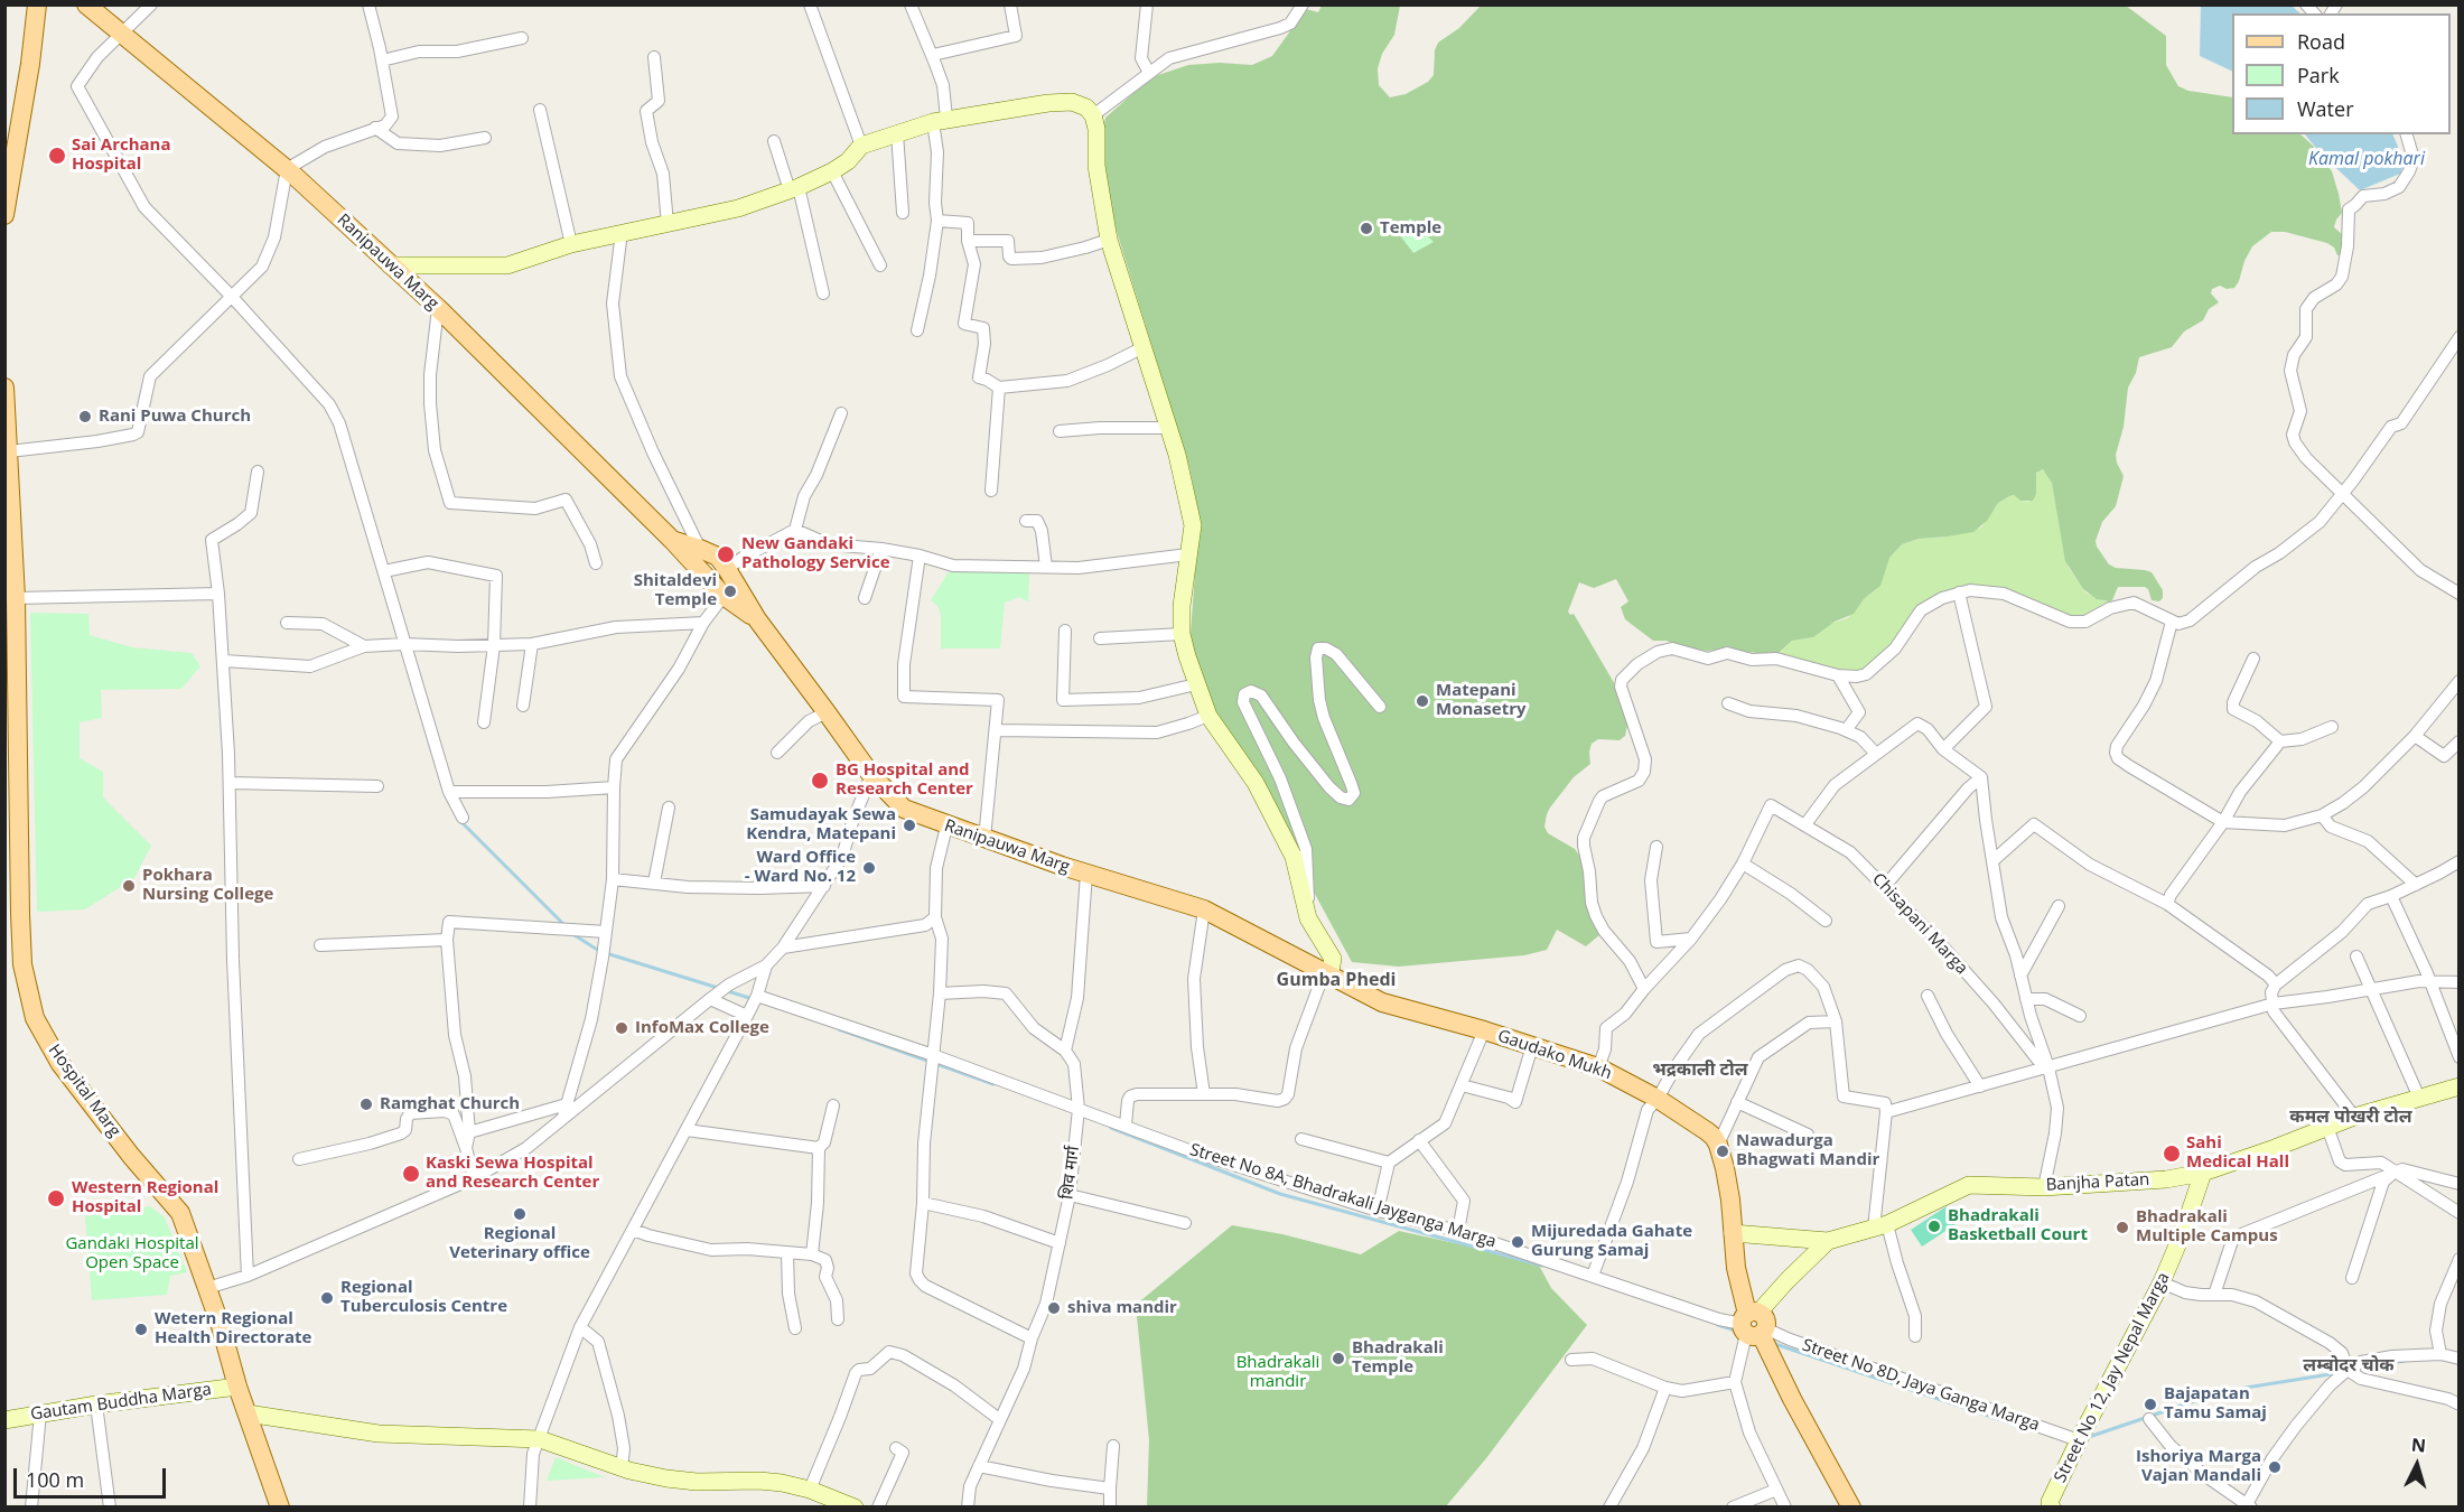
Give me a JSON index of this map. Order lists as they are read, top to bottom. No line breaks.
{"streets":{"main road":["Ranipauwa Marg","Gaudako Mukh","Hospital Marg","Banjha Patan","Street No 12, Jay Nepal Marga","Gautam Buddha Marga"],"street":["Chisapani Marga","शिव मार्ग","Street No 8A, Bhadrakali Jayganga Marga","Street No 8D, Jaya Ganga Marga"]},"crossings":[["Ranipauwa Marg","Gaudako Mukh"],["Hospital Marg","Gautam Buddha Marga"],["शिव मार्ग","Street No 8A, Bhadrakali Jayganga Marga"],["Banjha Patan","Street No 12, Jay Nepal Marga"],["Street No 8A, Bhadrakali Jayganga Marga","Street No 8D, Jaya Ganga Marga"],["Street No 12, Jay Nepal Marga","Street No 8D, Jaya Ganga Marga"]],"districts":["Gumba Phedi","भद्रकाली टोल","कमल पोखरी टोल","लम्बोदर चोक"],"water":["Kamal pokhari"],"parks":["Gandaki Hospital Open Space","Bhadrakali mandir"],"places":["Sai Archana Hospital","Temple","Rani Puwa Church","New Gandaki Pathology Service","Shitaldevi Temple","Matepani Monasetry","BG Hospital and Research Center","Samudayak Sewa Kendra, Matepani","Ward Office - Ward No. 12","Pokhara Nursing College","InfoMax College","Ramghat Church","Nawadurga Bhagwati Mandir","Sahi Medical Hall","Kaski Sewa Hospital and Research Center","Western Regional Hospital","Regional Veterinary office","Bhadrakali Basketball Court","Bhadrakali Multiple Campus","Mijuredada Gahate Gurung Samaj","Regional Tuberculosis Centre","shiva mandir","Wetern Regional Health Directorate","Bhadrakali Temple","Bajapatan Tamu Samaj","Ishoriya Marga Vajan Mandali"],"legend":["Road","Park","Water"],"scale_bar":"100 m","north":"top"}
